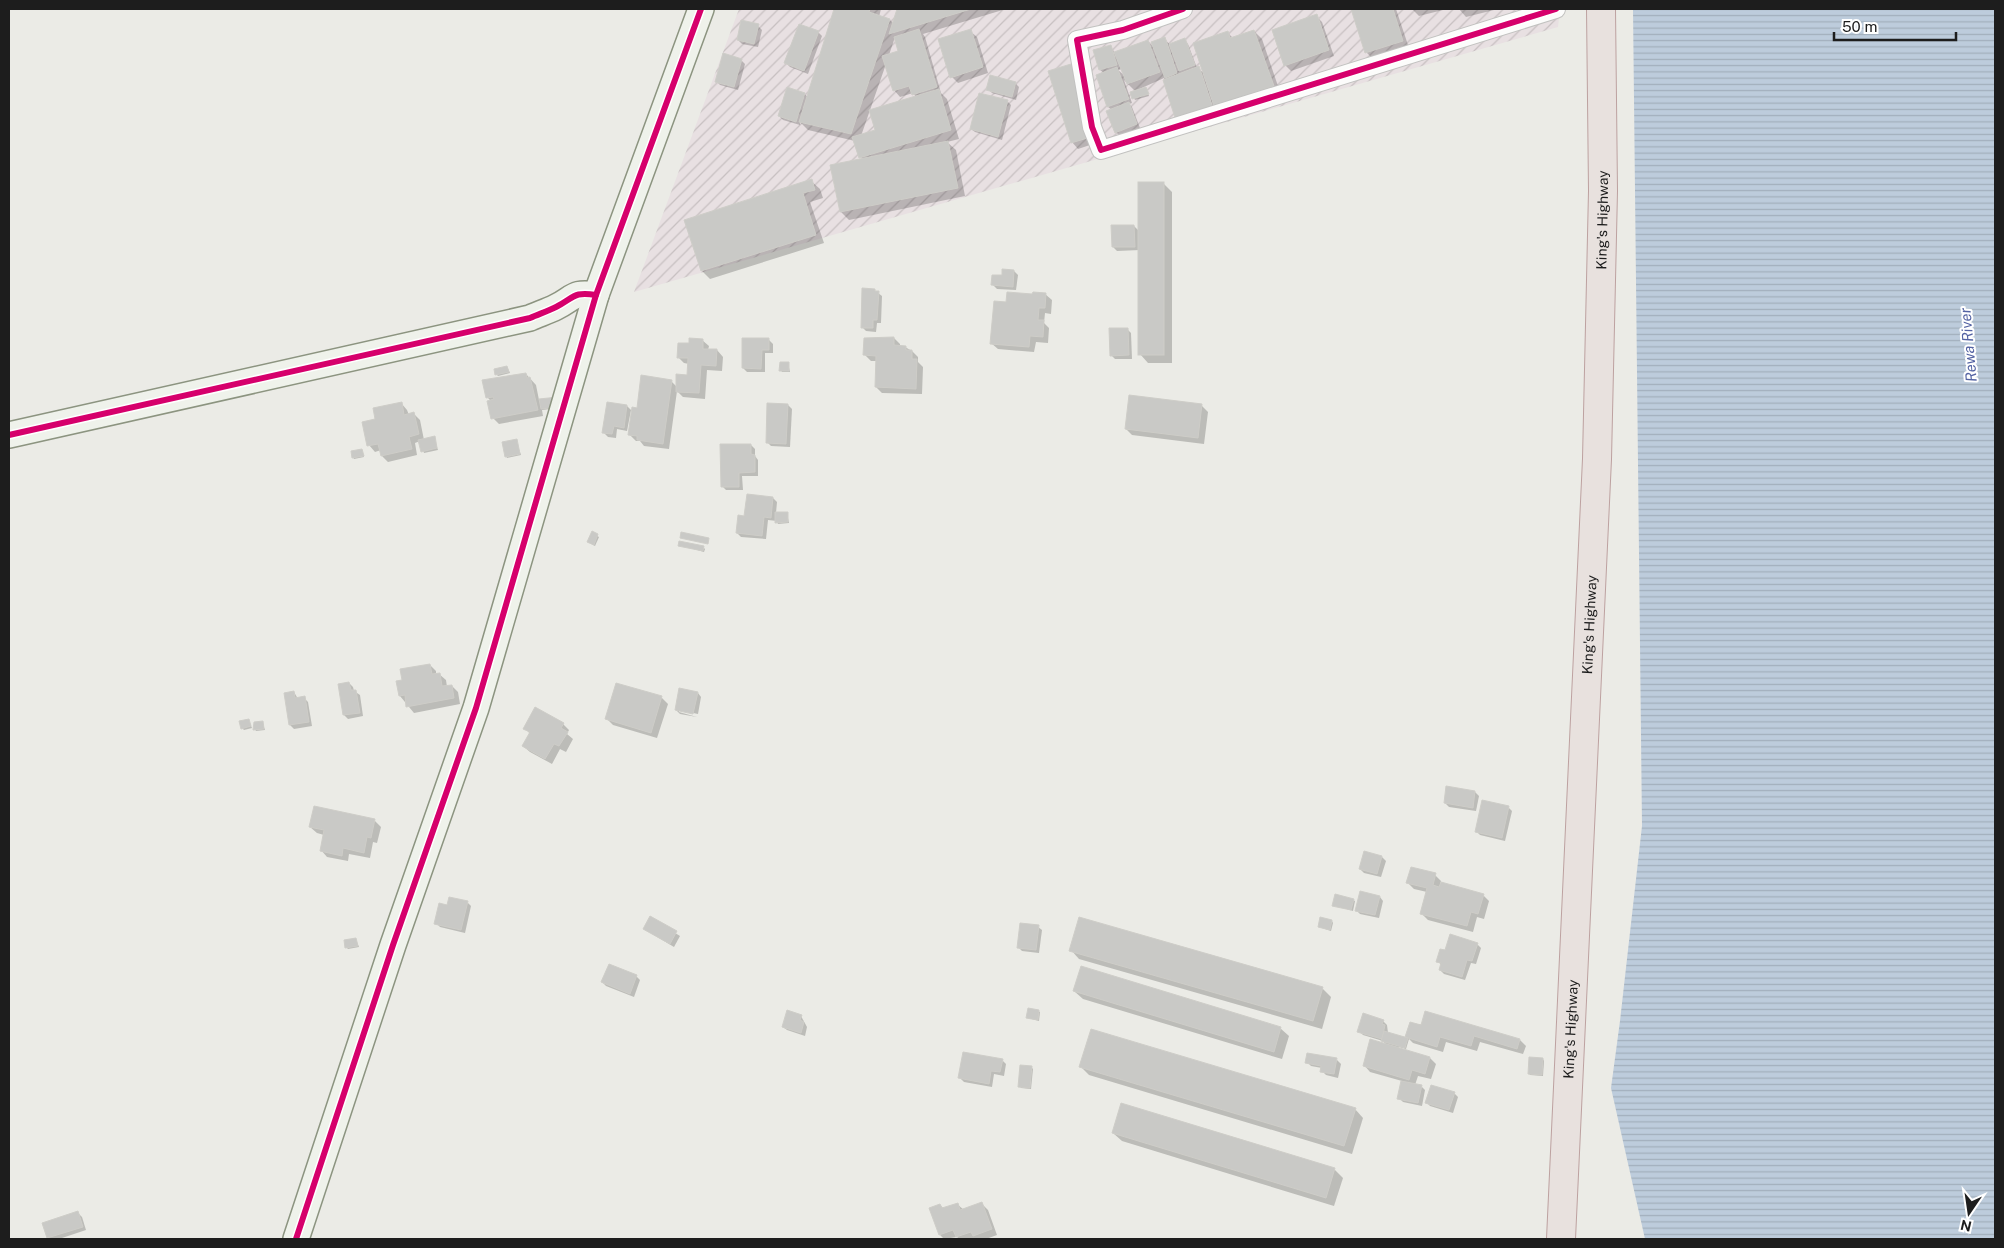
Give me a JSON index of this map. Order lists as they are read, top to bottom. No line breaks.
{"streets":{"highway":["King's Highway"]},"water":["Rewa River"],"scale_bar":"50 m","north":"bottom"}
